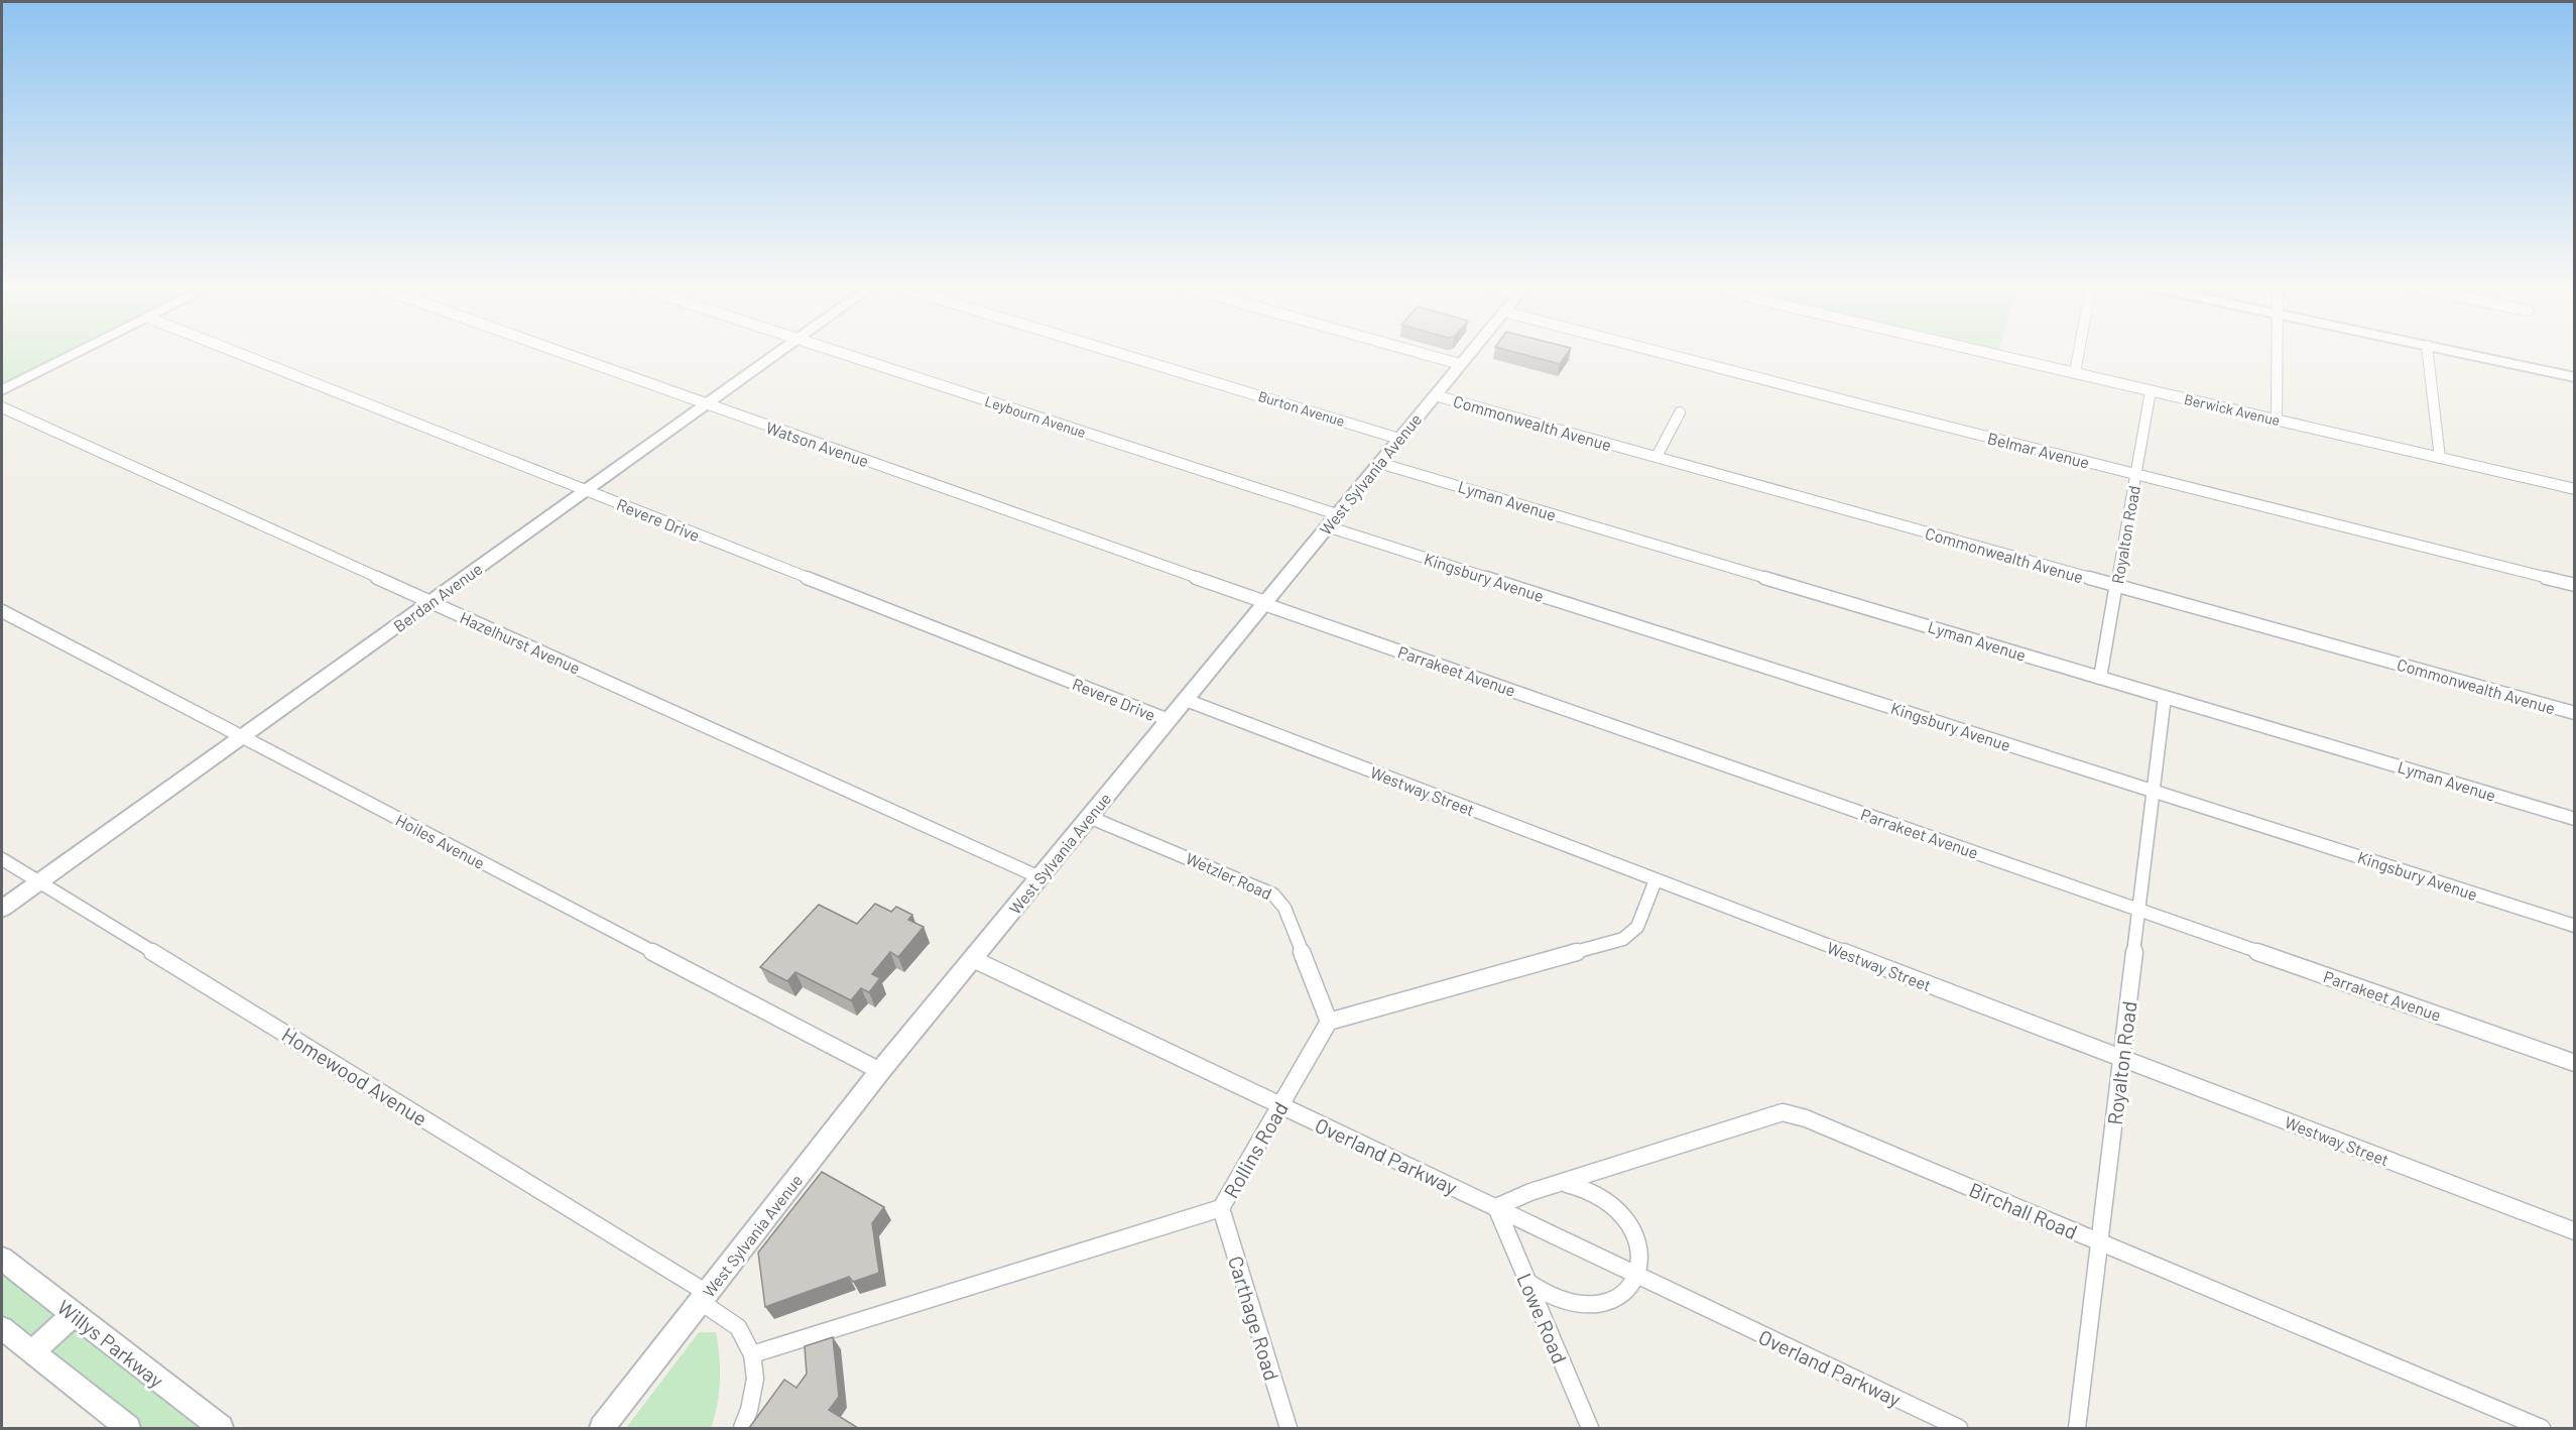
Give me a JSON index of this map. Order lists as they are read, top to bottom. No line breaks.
{"streets":{"main road":["West Sylvania Avenue","Berdan Avenue","Willys Parkway"],"street":["Burton Avenue","Berwick Avenue","Leybourn Avenue","Commonwealth Avenue","Watson Avenue","Belmar Avenue","Lyman Avenue","Revere Drive","Royalton Road","Kingsbury Avenue","Hazelhurst Avenue","Parrakeet Avenue","Westway Street","Hoiles Avenue","Wetzler Road","Homewood Avenue","Rollins Road","Overland Parkway","Birchall Road","Carthage Road","Lowe Road"]},"crossings":[["Burton Avenue","West Sylvania Avenue"],["Berwick Avenue","Royalton Road"],["Leybourn Avenue","West Sylvania Avenue"],["Commonwealth Avenue","West Sylvania Avenue"],["Commonwealth Avenue","Royalton Road"],["Watson Avenue","West Sylvania Avenue"],["Watson Avenue","Berdan Avenue"],["Watson Avenue","Parrakeet Avenue"],["Belmar Avenue","Royalton Road"],["West Sylvania Avenue","Lyman Avenue"],["West Sylvania Avenue","Revere Drive"],["West Sylvania Avenue","Kingsbury Avenue"],["West Sylvania Avenue","Hazelhurst Avenue"],["West Sylvania Avenue","Parrakeet Avenue"],["West Sylvania Avenue","Westway Street"],["West Sylvania Avenue","Hoiles Avenue"],["West Sylvania Avenue","Wetzler Road"],["West Sylvania Avenue","Homewood Avenue"],["West Sylvania Avenue","Overland Parkway"],["Lyman Avenue","Royalton Road"],["Revere Drive","Berdan Avenue"],["Royalton Road","Kingsbury Avenue"],["Royalton Road","Parrakeet Avenue"],["Royalton Road","Westway Street"],["Royalton Road","Birchall Road"],["Berdan Avenue","Hazelhurst Avenue"],["Berdan Avenue","Hoiles Avenue"],["Berdan Avenue","Homewood Avenue"],["Wetzler Road","Rollins Road"],["Homewood Avenue","Rollins Road"],["Rollins Road","Overland Parkway"],["Rollins Road","Carthage Road"],["Overland Parkway","Birchall Road"],["Overland Parkway","Lowe Road"],["Birchall Road","Lowe Road"]]}
